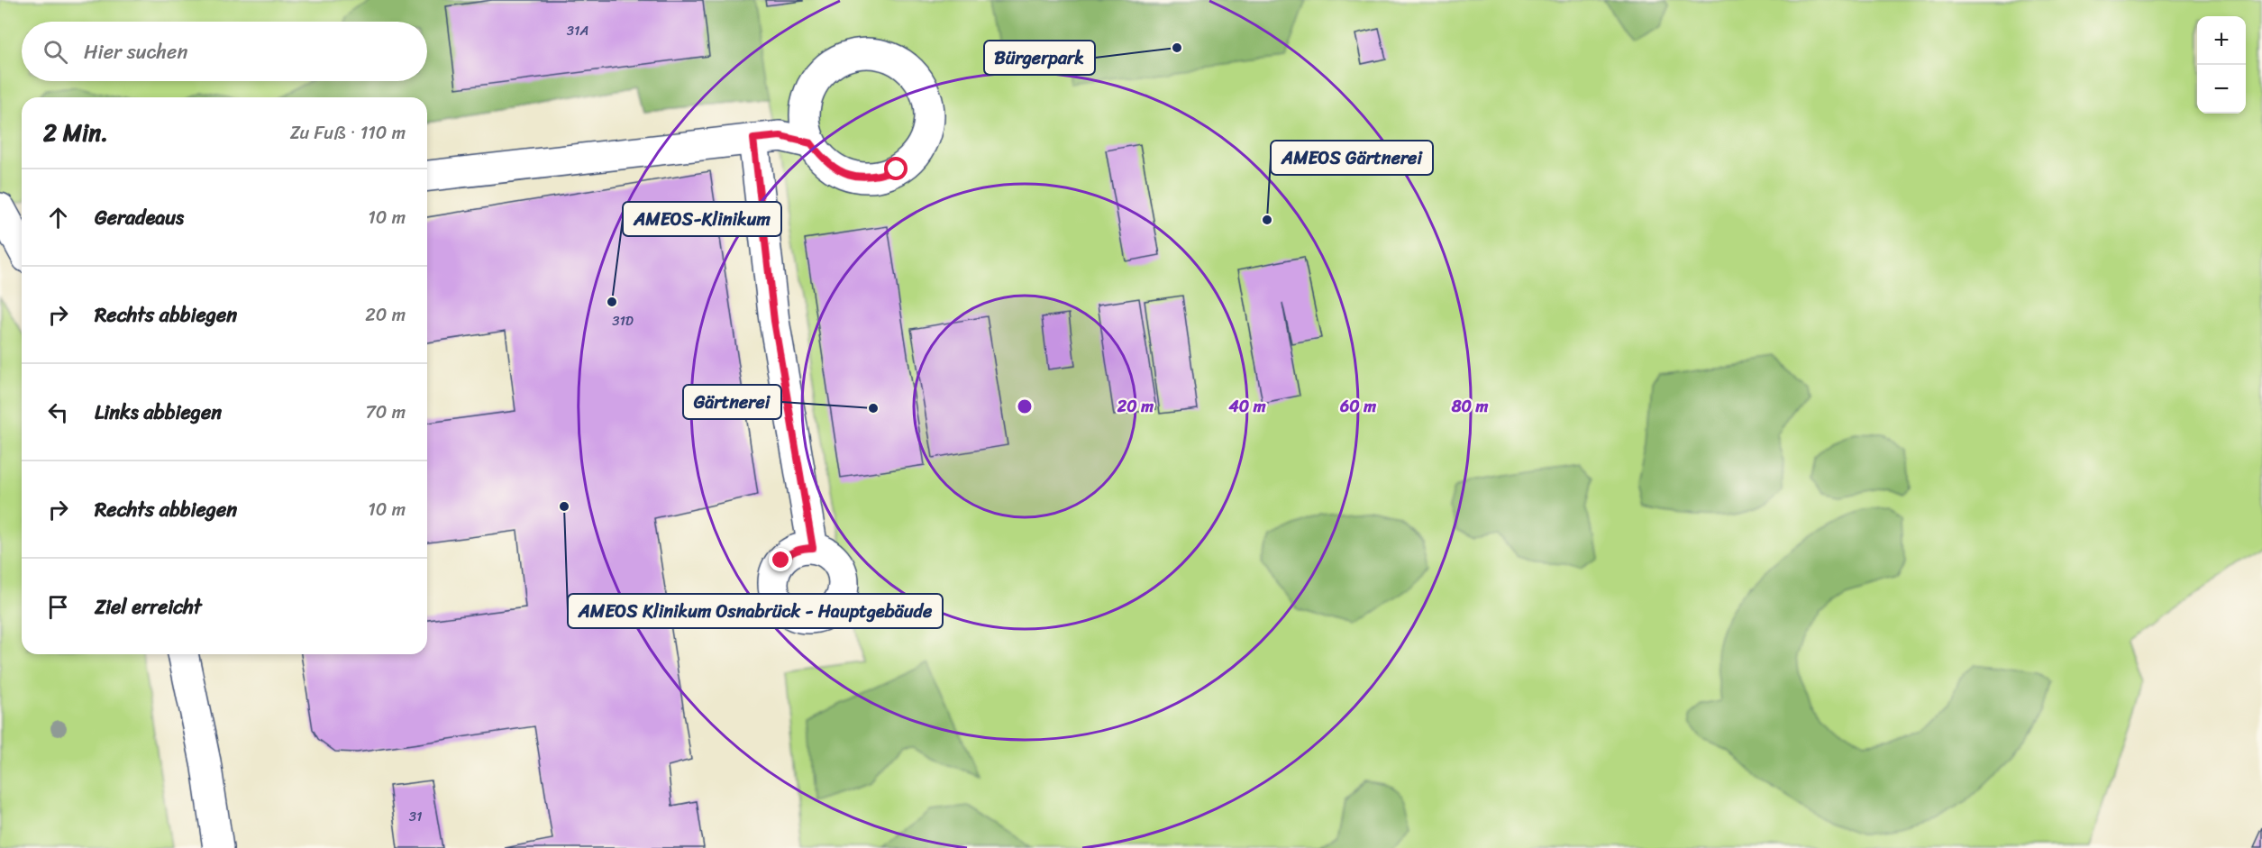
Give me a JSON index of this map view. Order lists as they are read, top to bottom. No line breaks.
{"places":["Bürgerpark","AMEOS Gärtnerei","AMEOS-Klinikum","Gärtnerei","AMEOS Klinikum Osnabrück - Hauptgebäude"],"house_numbers":["31A","31D","31"],"page":{"map_buttons":["+","−"],"search":"Hier suchen","heading":["2 Min.","Zu Fuß · 110 m"],"list":[["Geradeaus","10 m"],["Rechts abbiegen","20 m"],["Links abbiegen","70 m"],["Rechts abbiegen","10 m"],"Ziel erreicht"]},"rings":["20 m","40 m","60 m","80 m"]}
